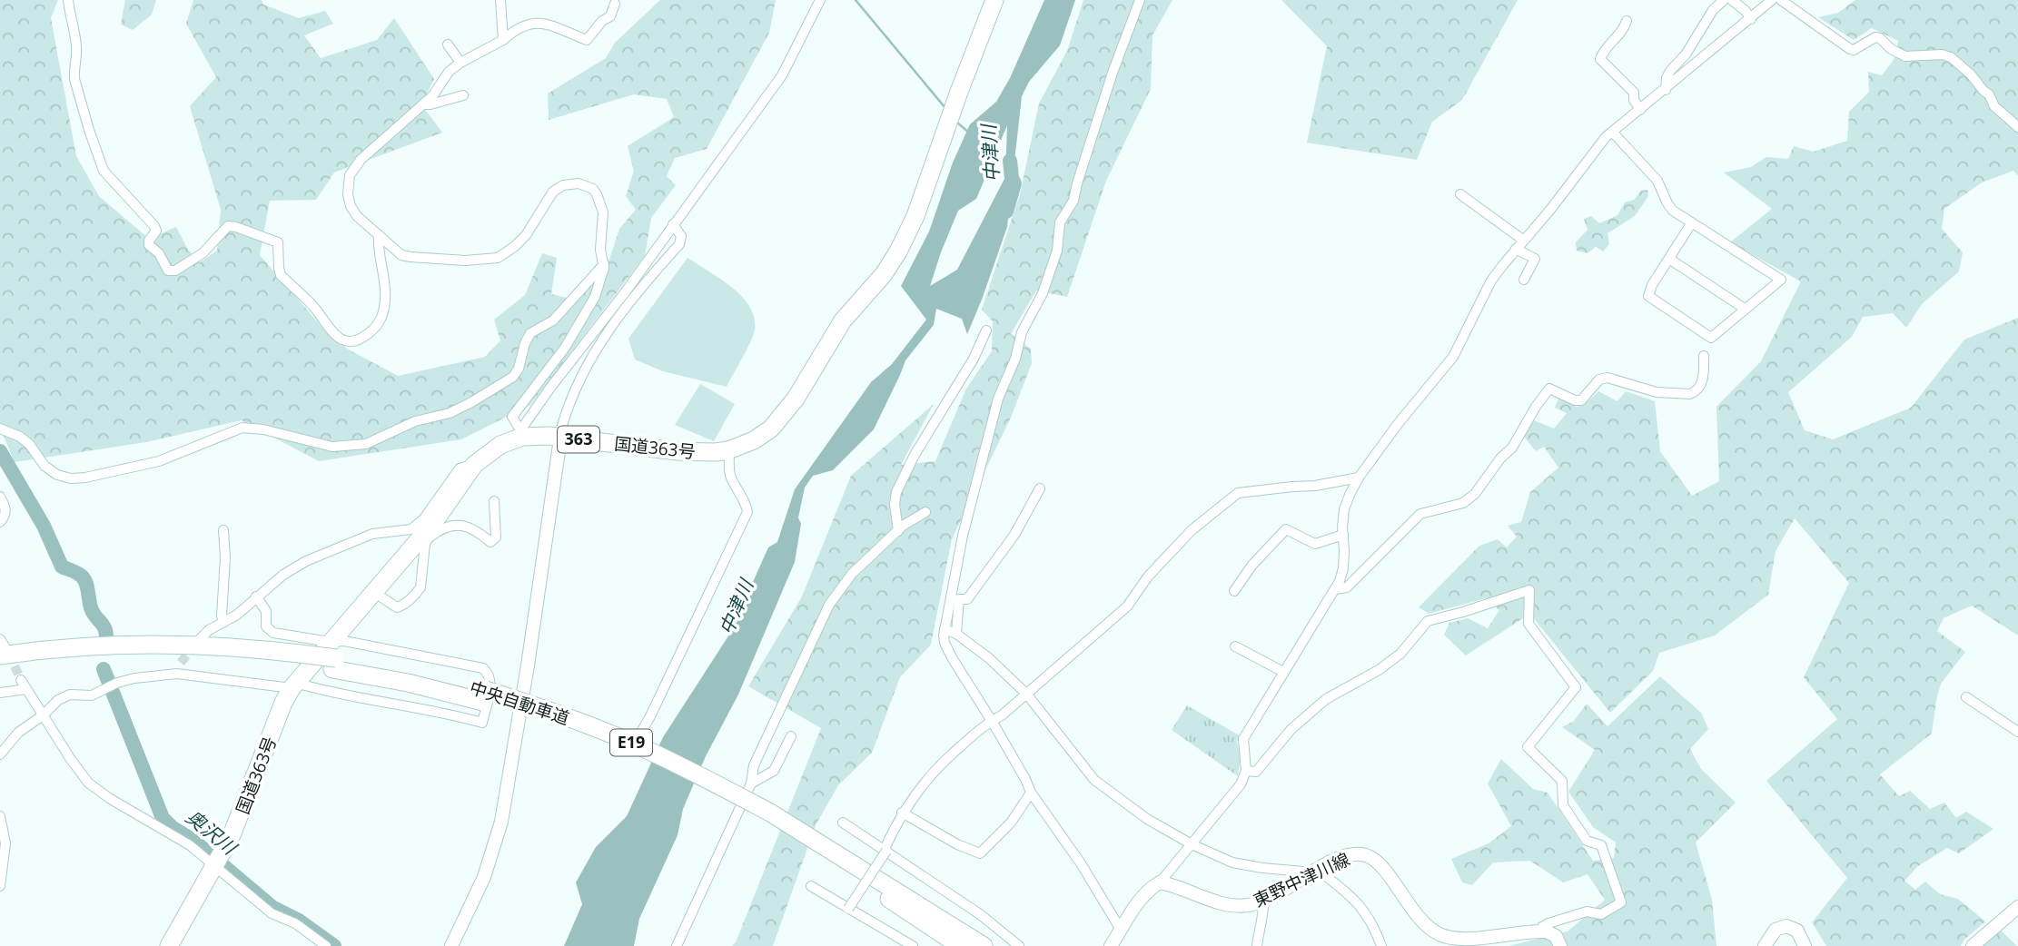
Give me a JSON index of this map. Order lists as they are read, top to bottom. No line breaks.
{"streets":{"highway":["363","国道363号","中央自動車道","E19"],"main road":["東野中津川線"]},"crossings":[["国道363号","中央自動車道"]],"water":["中津川","奥沢川"]}
